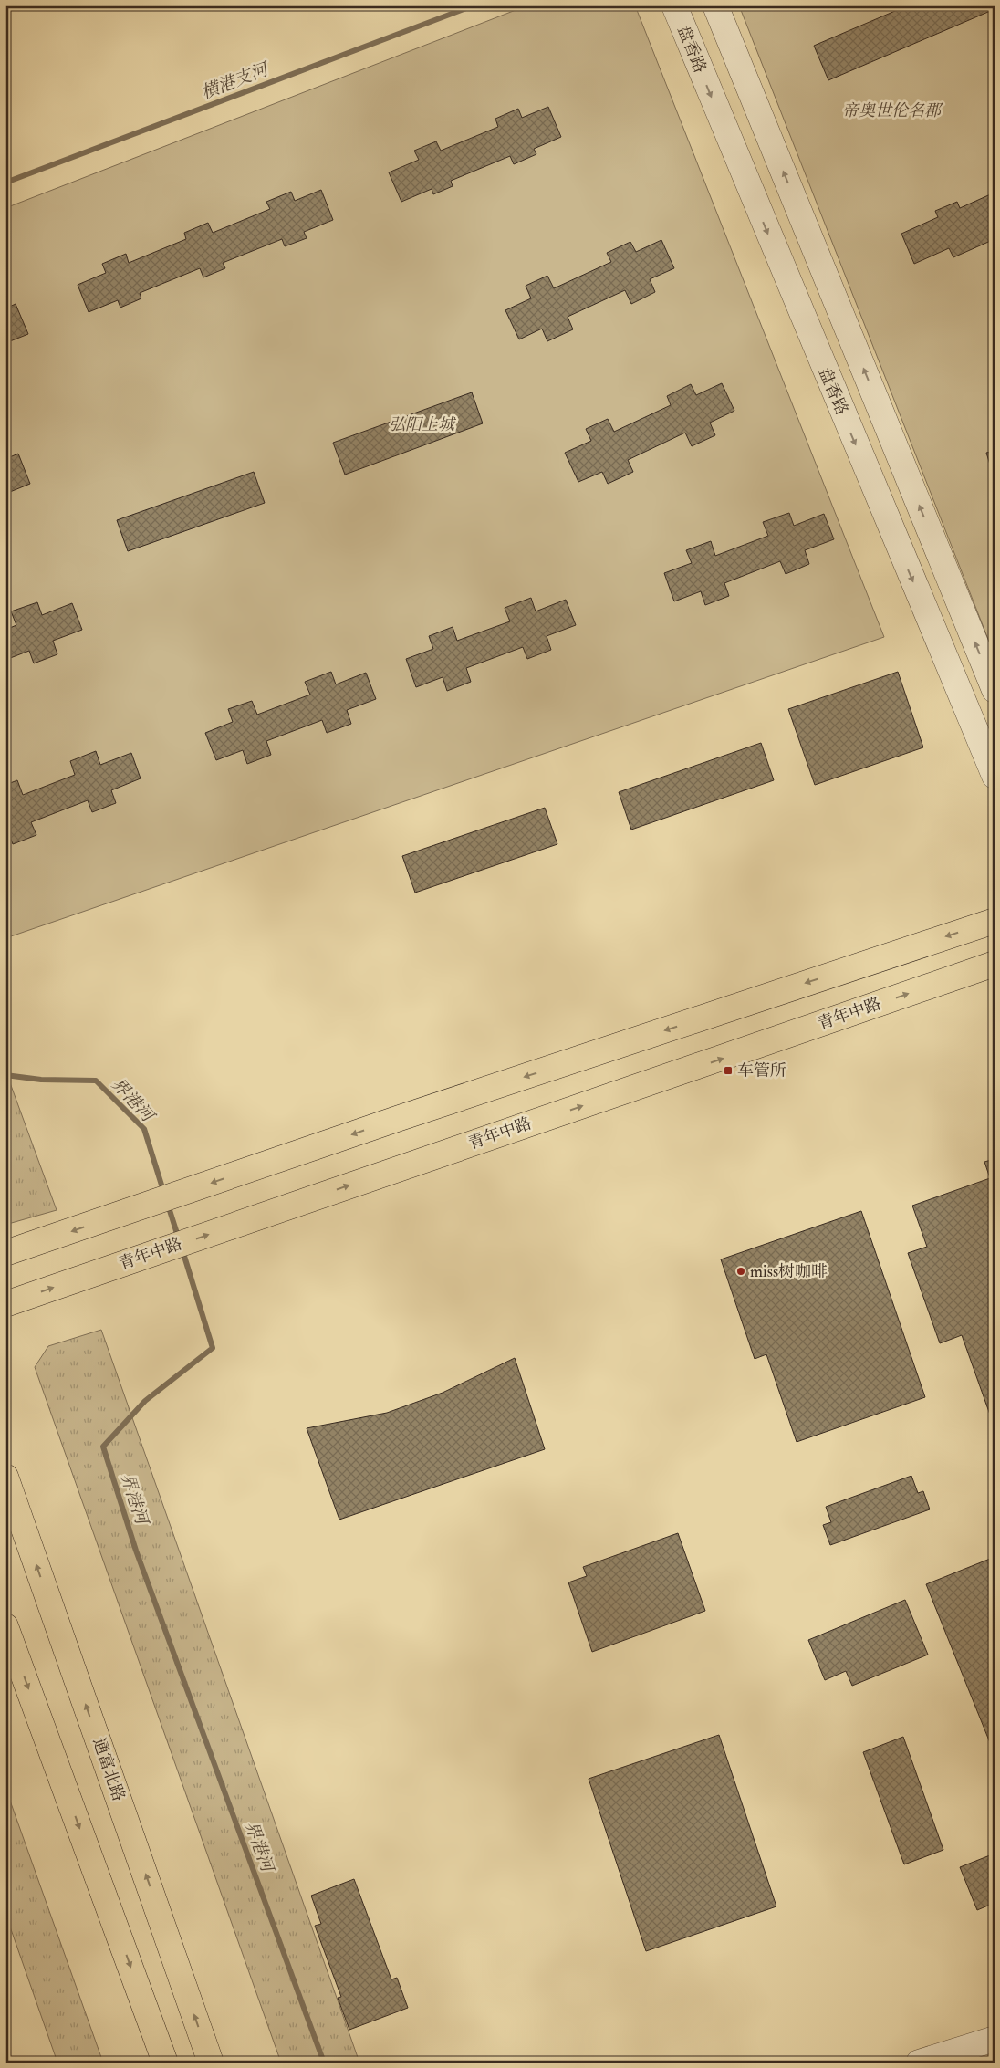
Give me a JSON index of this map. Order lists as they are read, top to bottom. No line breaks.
{"streets":{"main road":["青年中路","通富北路"],"street":["盘香路"]},"water":["横港支河","界港河"],"parks":["帝奥世伦名郡","弘阳上城"],"places":{"transit":["车管所"],"other":["miss树咖啡"]}}
